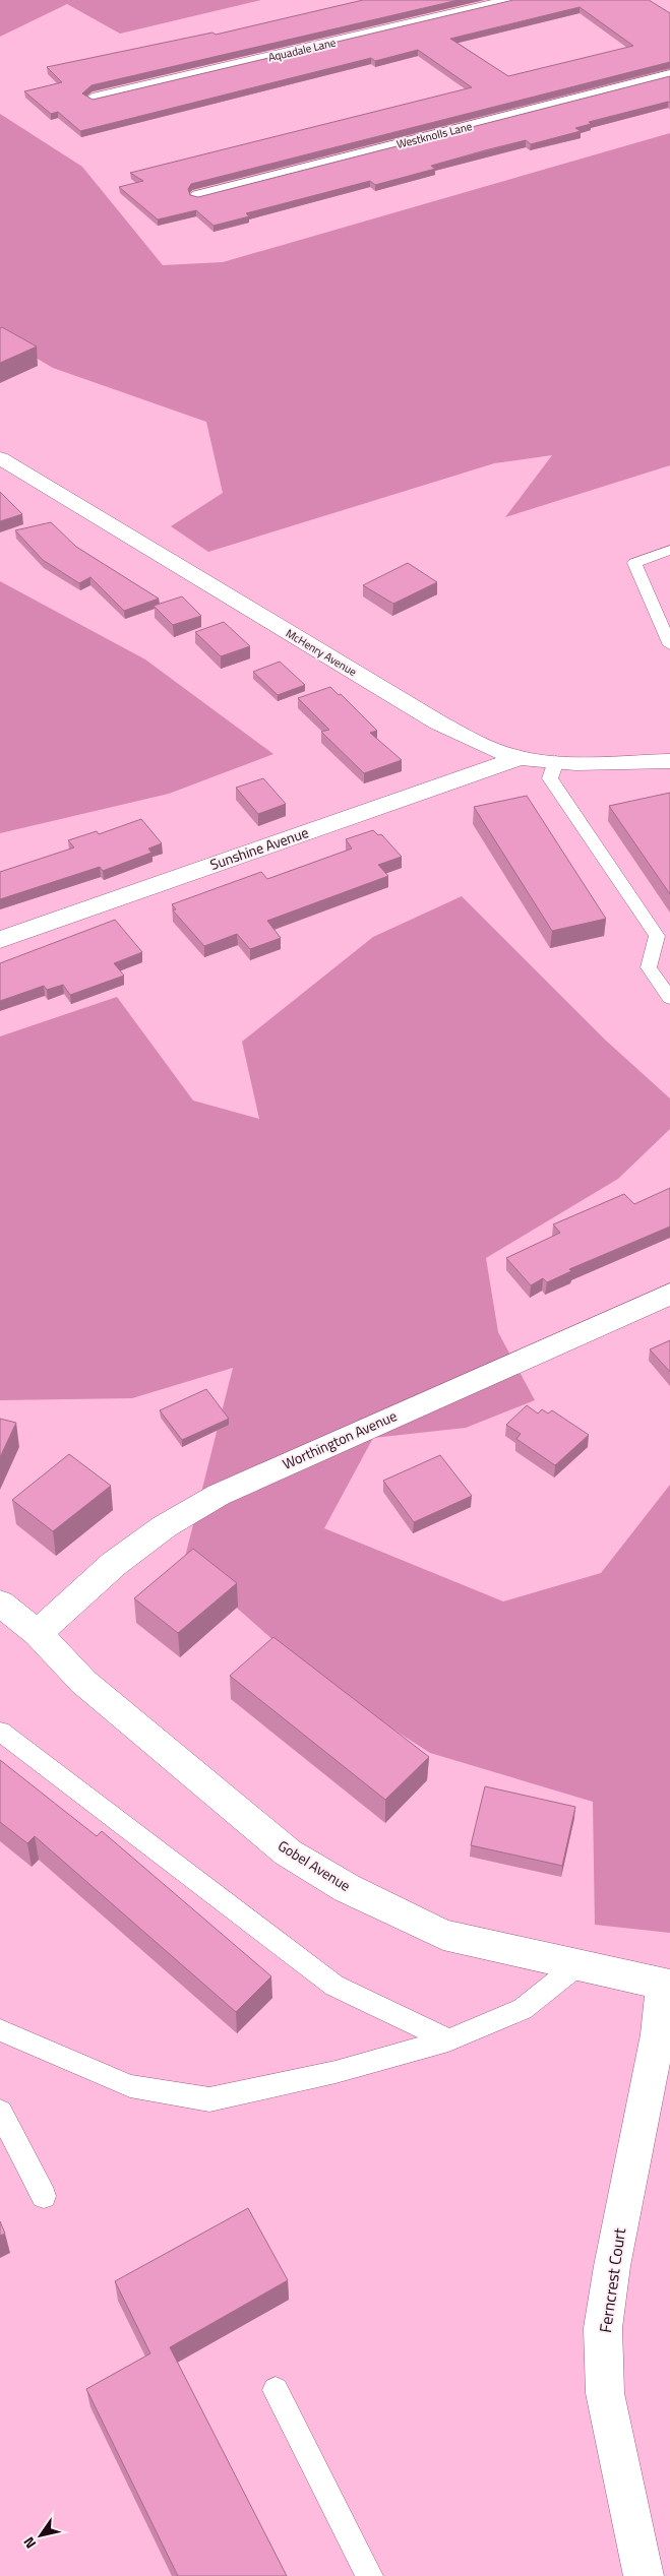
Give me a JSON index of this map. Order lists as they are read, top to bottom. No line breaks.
{"streets":{"street":["Aquadale Lane","Westknolls Lane","McHenry Avenue","Sunshine Avenue","Worthington Avenue","Gobel Avenue","Ferncrest Court"]},"crossings":[["McHenry Avenue","Sunshine Avenue"],["Worthington Avenue","Gobel Avenue"],["Gobel Avenue","Ferncrest Court"]],"north":"bottom left"}
